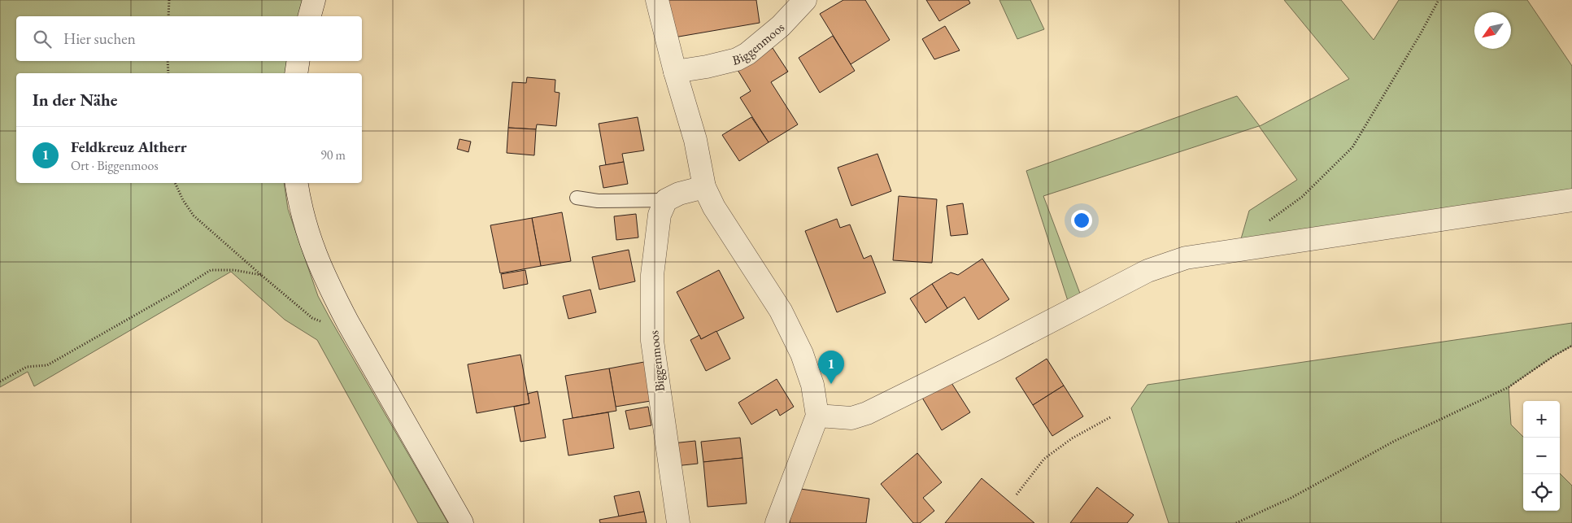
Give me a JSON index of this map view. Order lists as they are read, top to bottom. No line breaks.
{"streets":{"street":["Biggenmoos"]},"north":"bottom left","page":{"search":"Hier suchen","heading":"In der Nähe","list":[{"mark":"1","name":"Feldkreuz Altherr","note":"Ort · Biggenmoos","value":"90 m"}],"pins":"1","map_buttons":["+","−"]}}
